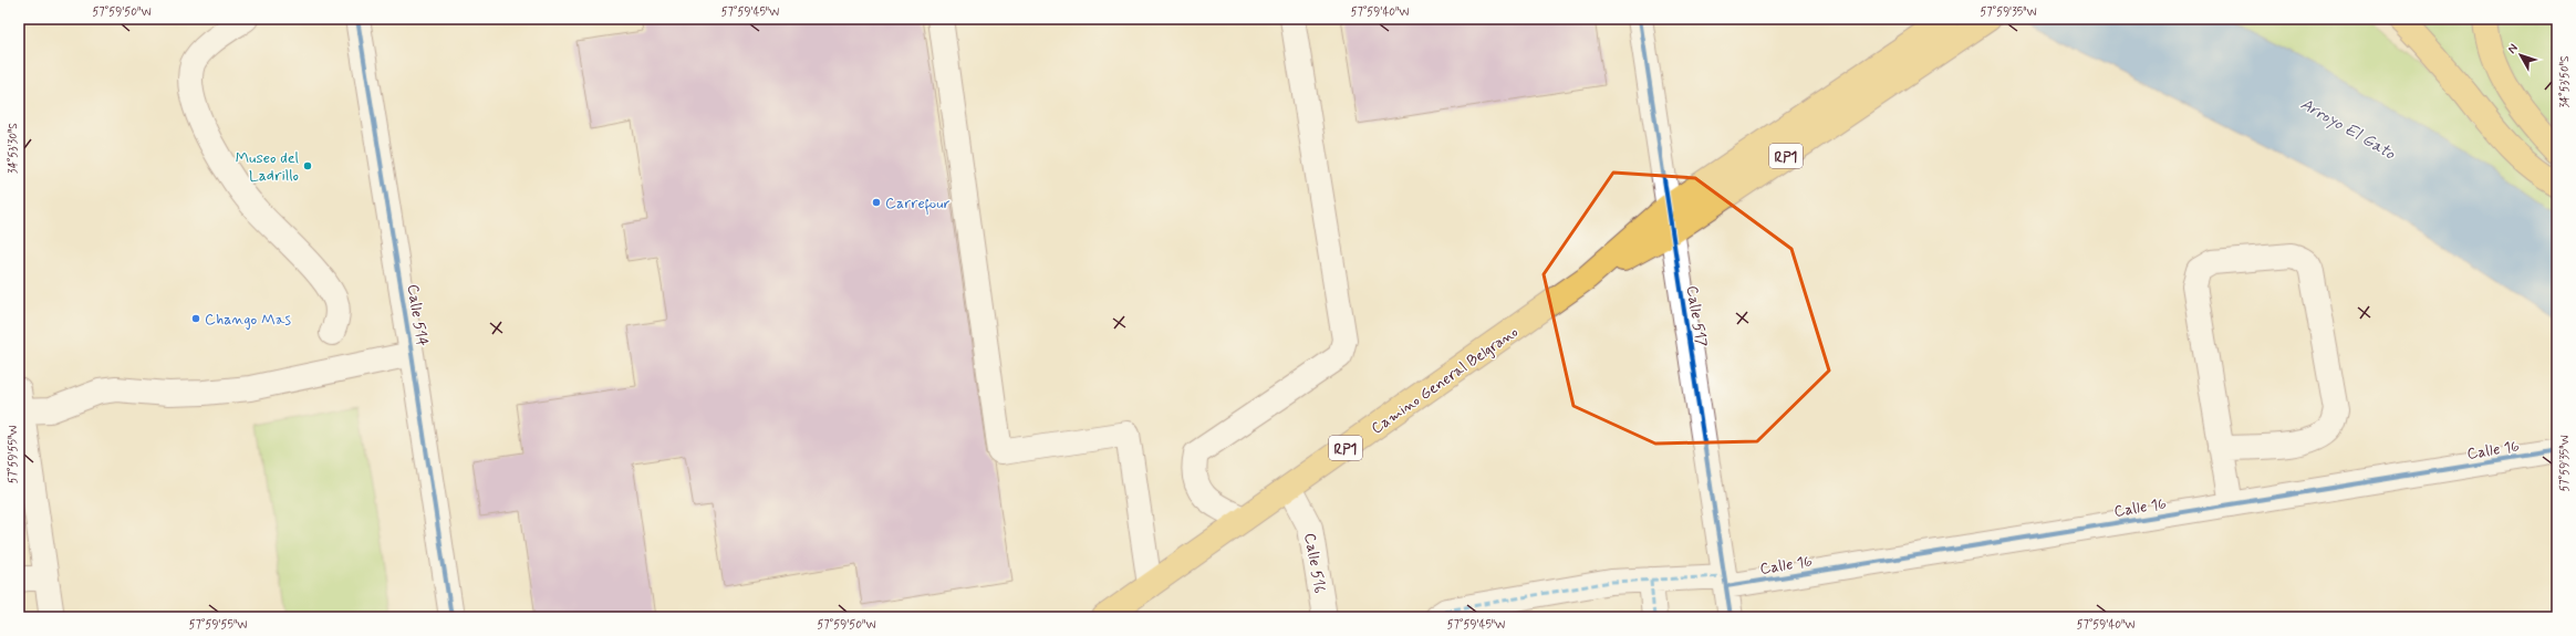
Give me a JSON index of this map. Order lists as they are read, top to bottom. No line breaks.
{"streets":{"main road":["RP1","Camino General Belgrano"],"street":["Calle 514","Calle 517","Calle 16","Calle 516"]},"crossings":[["Calle 517","Camino General Belgrano"],["Calle 517","Calle 16"],["Camino General Belgrano","Calle 516"]],"water":["Arroyo El Gato"],"places":["Museo del Ladrillo","Carrefour","Chango Mas"],"north":"top left","coordinates":["57°59'50\"W","57°59'45\"W","57°59'40\"W","57°59'35\"W","34°53'50\"S","34°53'30\"S","57°59'55\"W"]}
